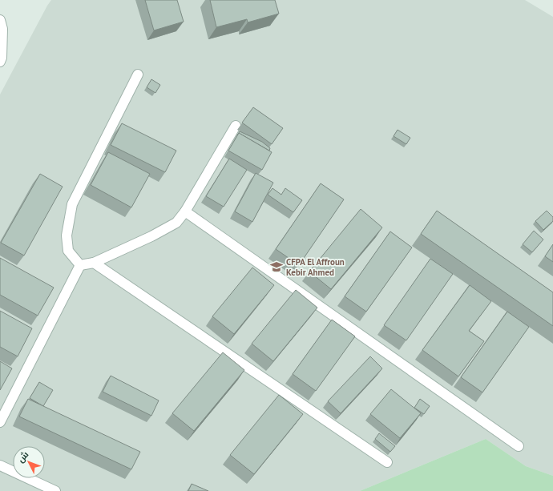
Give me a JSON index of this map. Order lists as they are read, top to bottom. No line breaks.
{"places":{"school or university":["CFPA El Affroun Kebir Ahmed"]},"north":"top left"}
